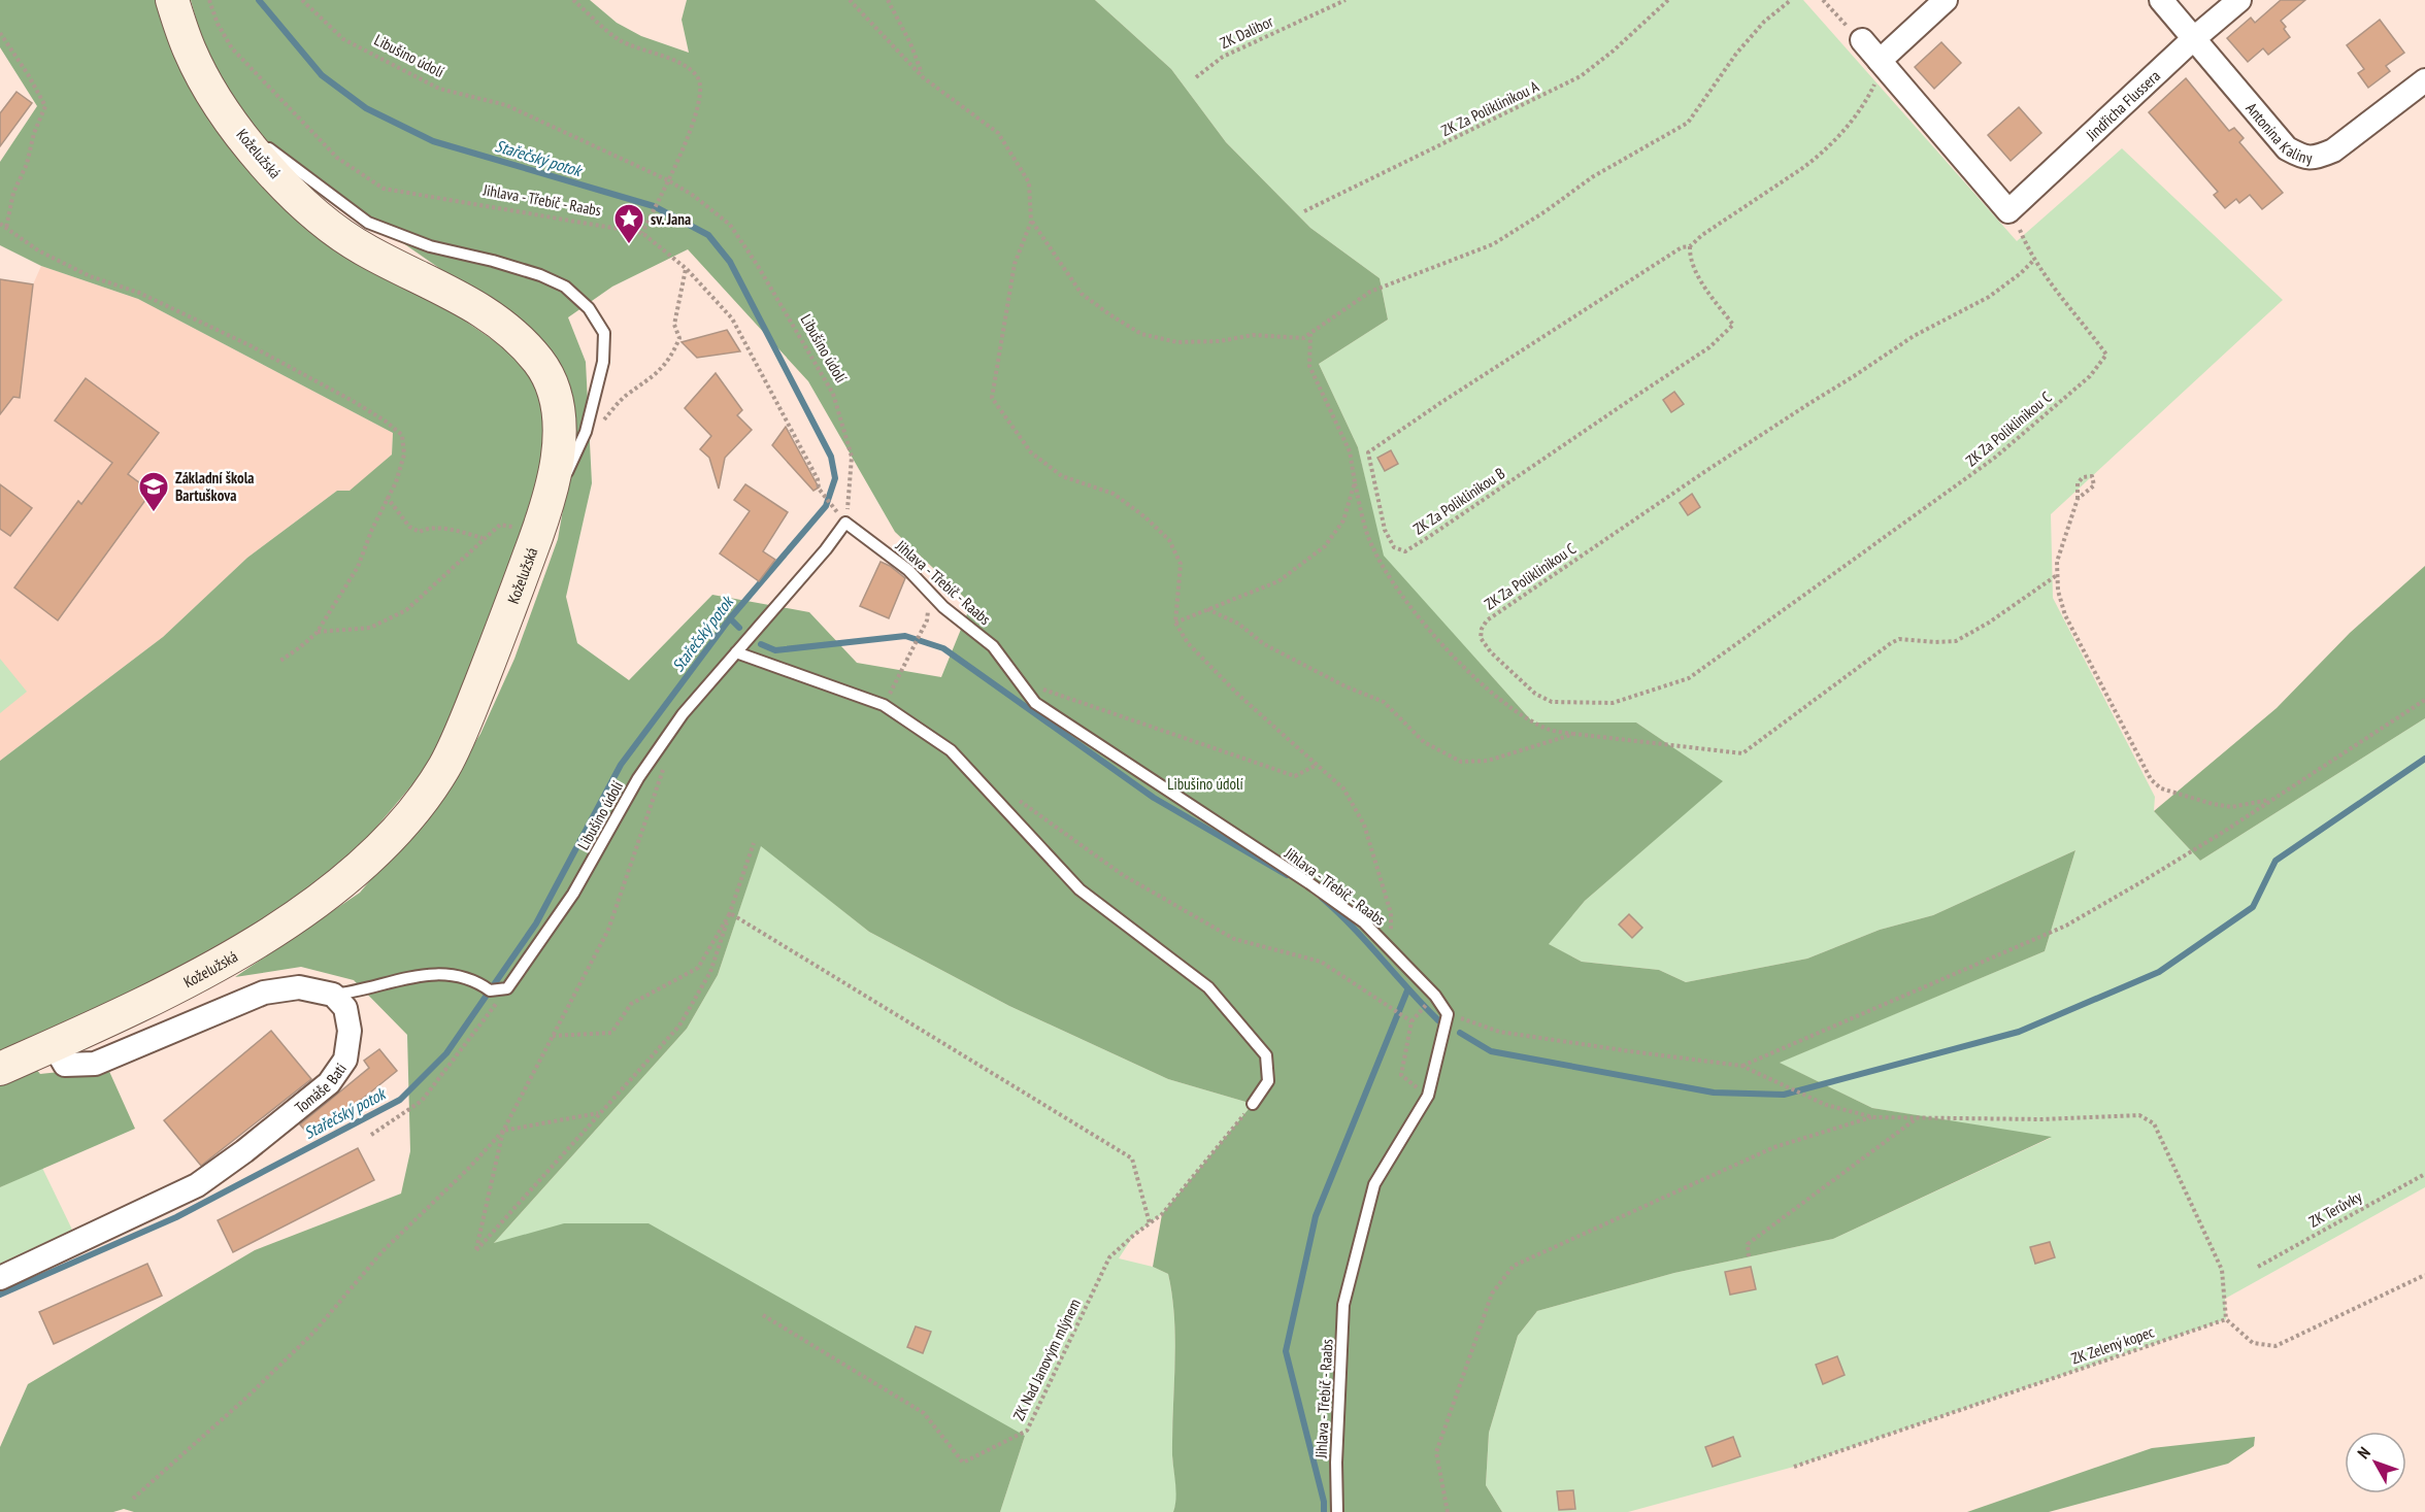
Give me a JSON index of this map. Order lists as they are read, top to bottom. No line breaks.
{"streets":{"main road":["Koželužská"],"street":["Jindřicha Flussera","Antonína Kaliny","Tomáše Bati"],"lane":["Libušino údolí","Jihlava - Třebíč - Raabs"],"path":["ZK Dalibor","ZK Za Poliklinikou A","ZK Za Poliklinikou C","ZK Za Poliklinikou B","ZK Terůvky","ZK Zelený kopec","ZK Nad Janovým mlýnem"]},"crossings":[["Libušino údolí","Jihlava - Třebíč - Raabs"],["Jindřicha Flussera","Antonína Kaliny"],["Jindřicha Flussera","ZK Za Poliklinikou C"]],"water":["Stařečský potok"],"parks":["Libušino údolí"],"places":{"place":["sv. Jana"],"school or university":["Základní škola Bartuškova"]},"north":"top left"}
